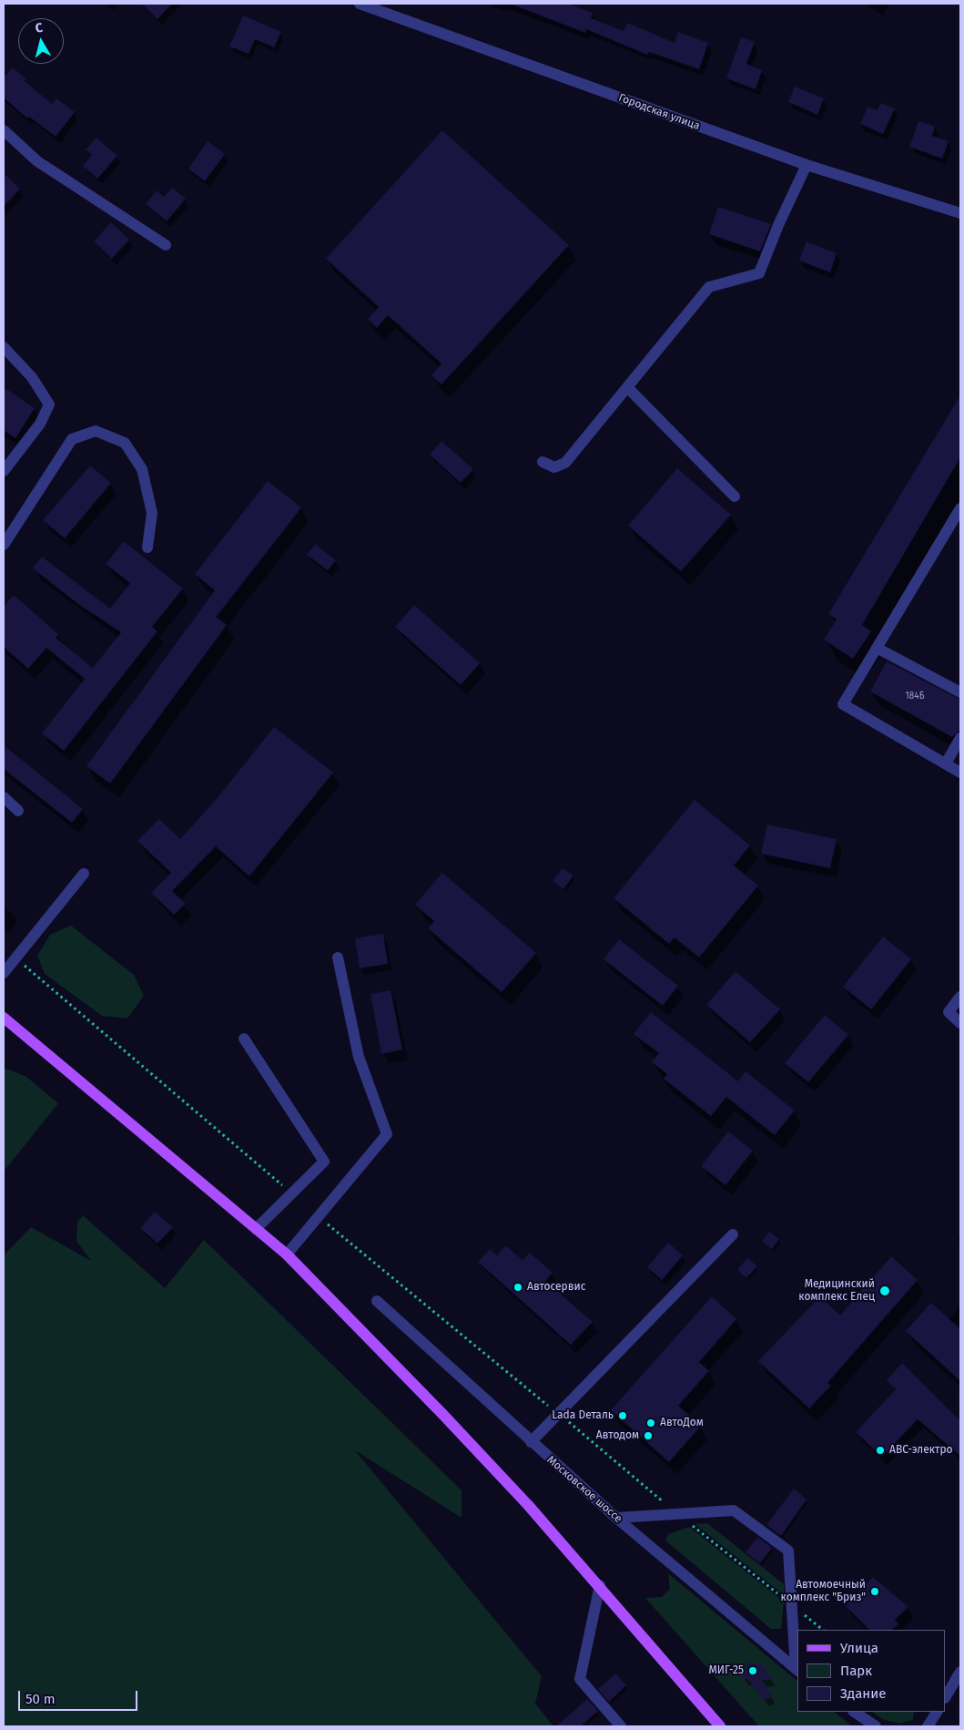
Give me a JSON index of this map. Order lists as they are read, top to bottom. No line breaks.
{"streets":{"street":["Городская улица","Московское шоссе"]},"places":["Автосервис","Медицинский комплекс Елец","Lada Dеталь","АвтоДом","Автодом","АВС-электро","Автомоечный комплекс \"Бриз\"","МИГ-25"],"house_numbers":["184Б"],"legend":["Улица","Парк","Здание"],"scale_bar":"50 m","north":"top"}
